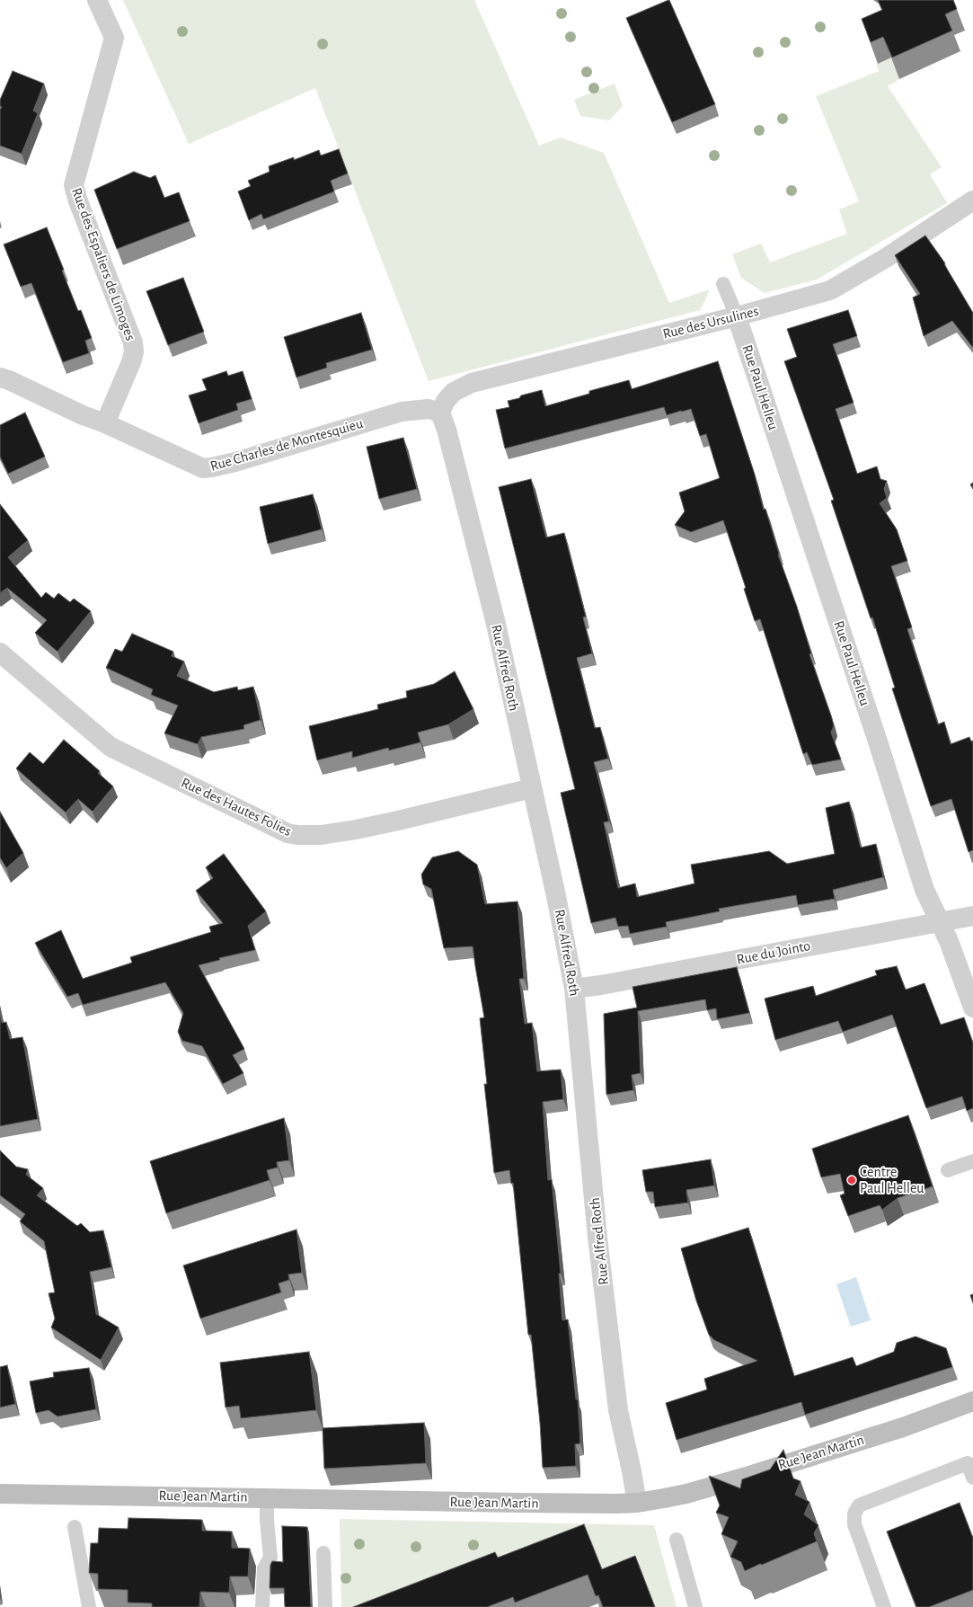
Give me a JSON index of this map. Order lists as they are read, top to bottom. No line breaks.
{"streets":{"main road":["Rue Jean Martin"],"street":["Rue des Espaliers de Limoges","Rue des Ursulines","Rue Paul Helleu","Rue Charles de Montesquieu","Rue Alfred Roth","Rue des Hautes Folies","Rue du Jointo"]},"crossings":[["Rue des Espaliers de Limoges","Rue Charles de Montesquieu"],["Rue des Ursulines","Rue Paul Helleu"],["Rue des Ursulines","Rue Charles de Montesquieu"],["Rue des Ursulines","Rue Alfred Roth"],["Rue Paul Helleu","Rue du Jointo"],["Rue Charles de Montesquieu","Rue Alfred Roth"],["Rue Alfred Roth","Rue des Hautes Folies"],["Rue Alfred Roth","Rue du Jointo"],["Rue Alfred Roth","Rue Jean Martin"]],"places":["Centre Paul Helleu"]}
